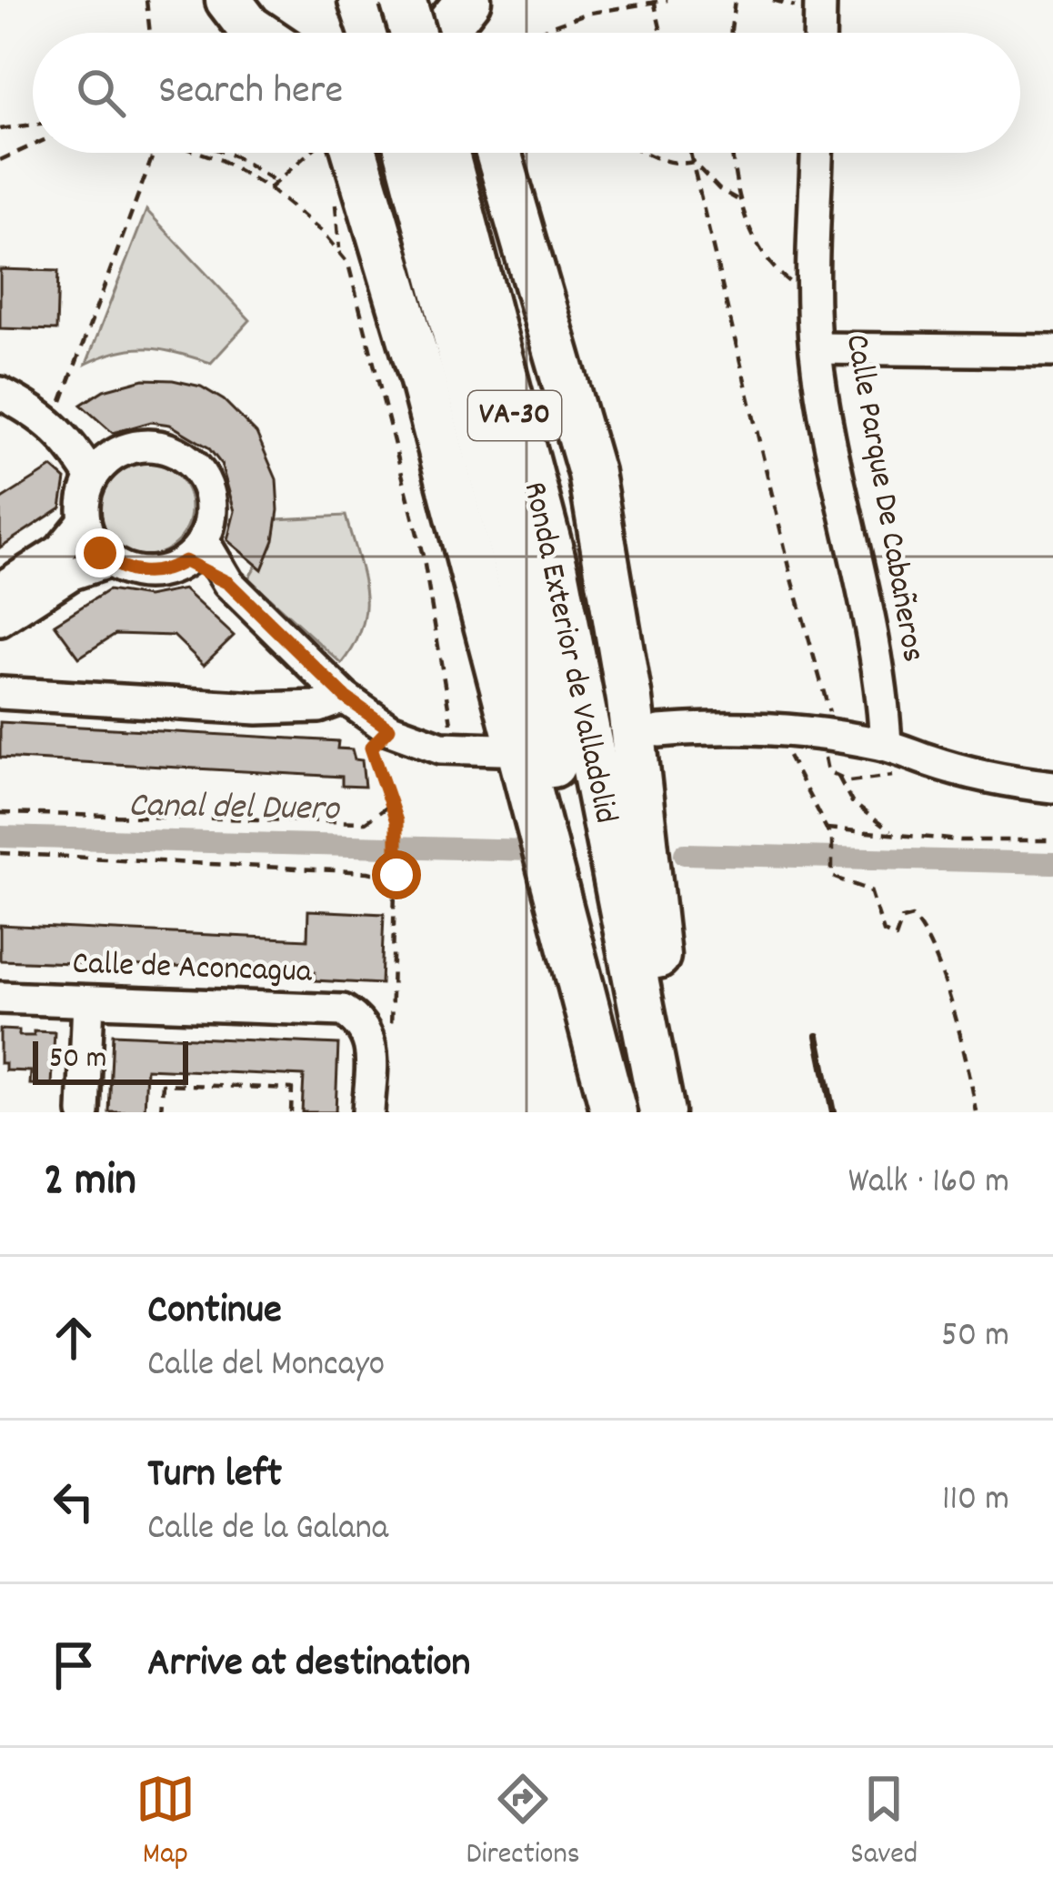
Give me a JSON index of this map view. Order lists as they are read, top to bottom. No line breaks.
{"streets":{"highway":["VA-30","Ronda Exterior de Valladolid"],"street":["Calle Parque De Cabañeros","Calle de Aconcagua"]},"water":["Canal del Duero"],"scale_bar":"50 m","page":{"search":"Search here","scale":"50 m","heading":["2 min","Walk · 160 m"],"list":[["Continue","Calle del Moncayo","50 m"],["Turn left","Calle de la Galana","110 m"],"Arrive at destination"],"nav":["Map","Directions","Saved"]}}
